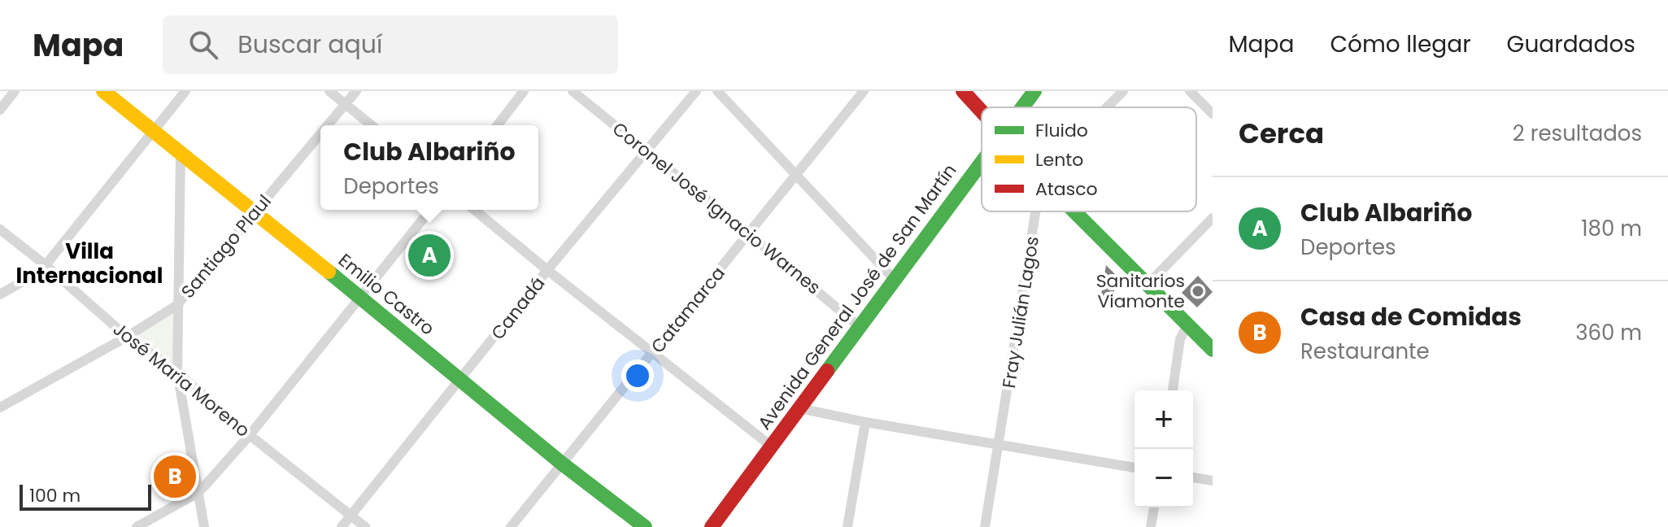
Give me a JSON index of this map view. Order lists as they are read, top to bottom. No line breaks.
{"streets":{"street":["Coronel José Ignacio Warnes","Santiago Plaul","Emilio Castro","Avenida General José de San Martín","Canadá","Catamarca","Fray Julián Lagos","José María Moreno"]},"crossings":[["Coronel José Ignacio Warnes","Avenida General José de San Martín"],["Coronel José Ignacio Warnes","Canadá"],["Coronel José Ignacio Warnes","Catamarca"],["Santiago Plaul","Emilio Castro"],["Santiago Plaul","José María Moreno"],["Emilio Castro","Canadá"],["Emilio Castro","Catamarca"],["Canadá","José María Moreno"]],"districts":["Villa Internacional"],"places":["Sanitarios Viamonte"],"legend":["Fluido","Lento","Atasco"],"scale_bar":"100 m","page":{"header":"Mapa","search":"Buscar aquí","nav":["Mapa","Cómo llegar","Guardados"],"heading":["Cerca","2 resultados"],"popup":["Club Albariño","Deportes"],"list":[{"mark":"A","name":"Club Albariño","note":"Deportes","value":"180 m"},{"mark":"B","name":"Casa de Comidas","note":"Restaurante","value":"360 m"}],"pins":["A","B"],"map_buttons":["+","−"],"scale":"100 m"}}
